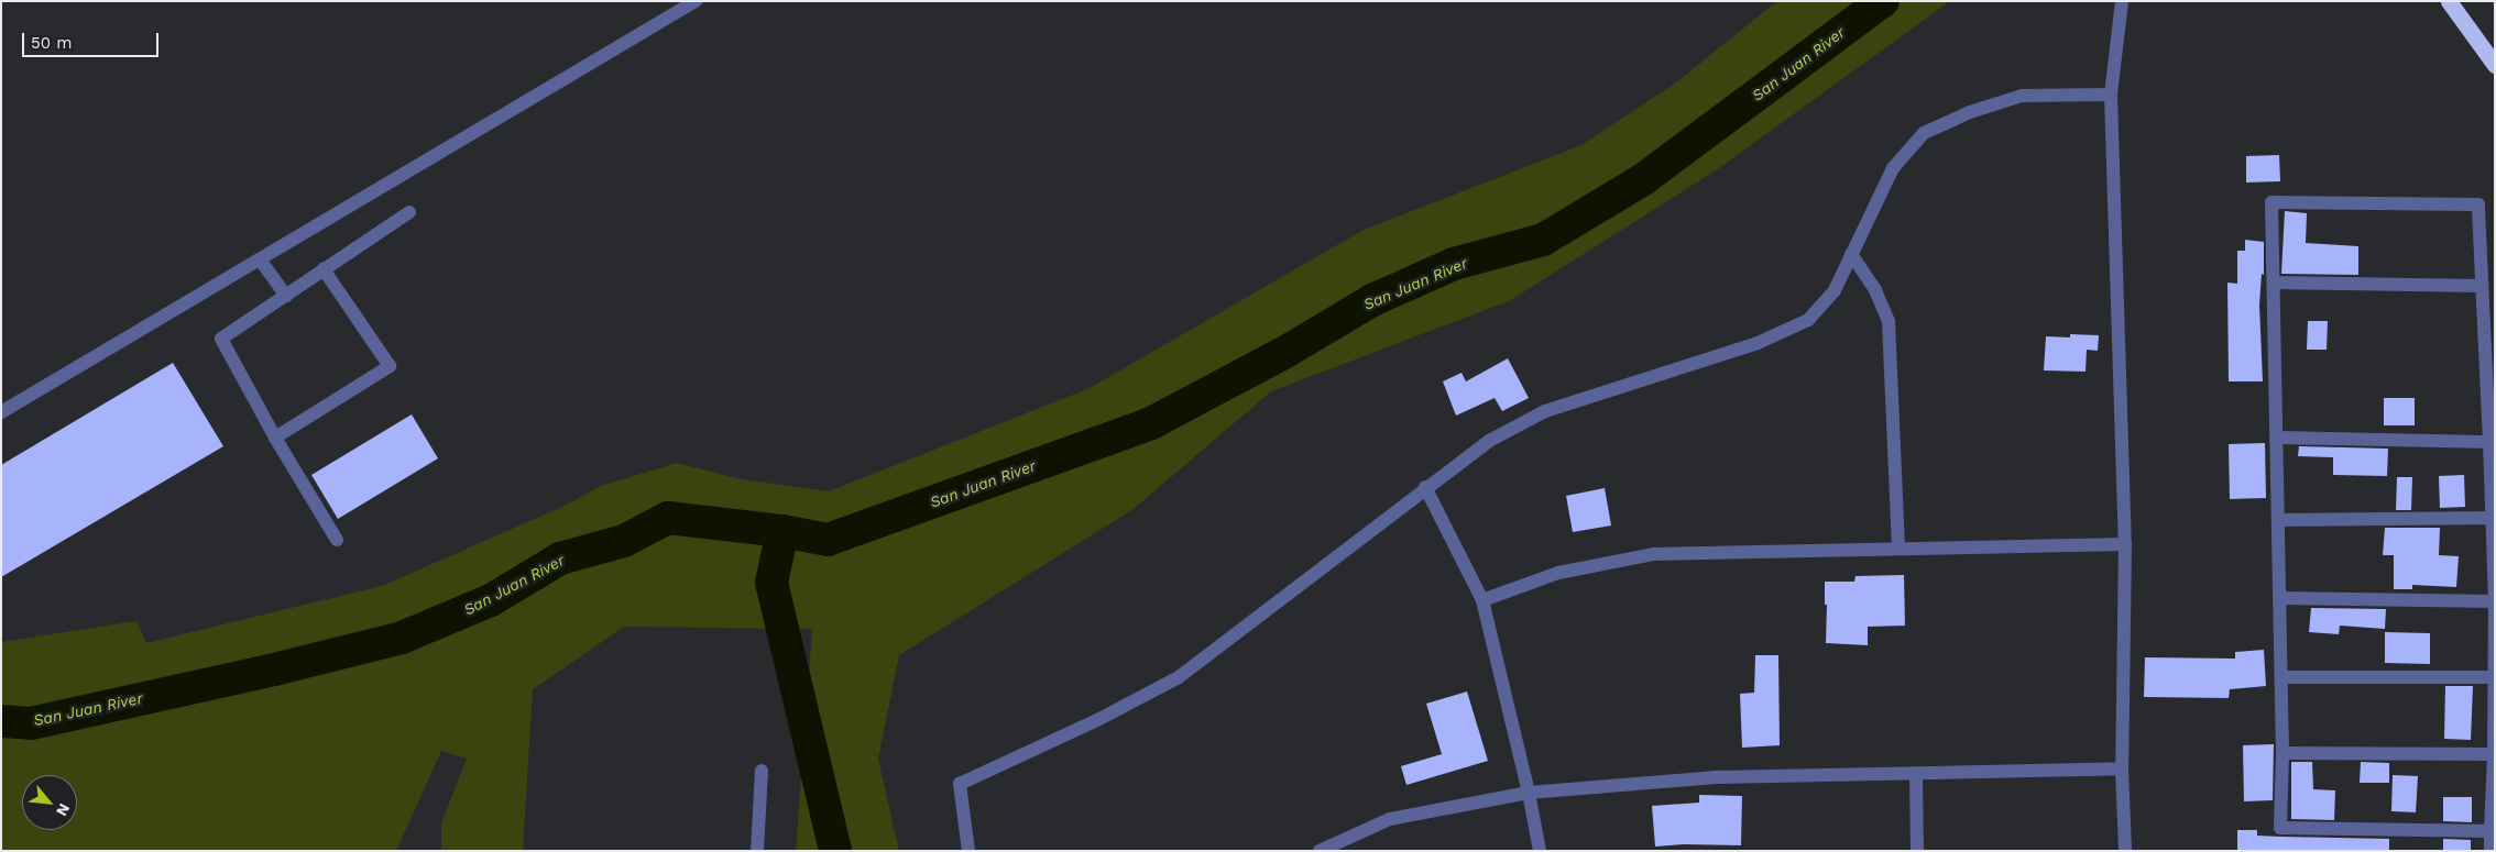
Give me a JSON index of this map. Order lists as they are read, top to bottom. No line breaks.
{"water":["San Juan River"],"scale_bar":"50 m","north":"bottom right"}
